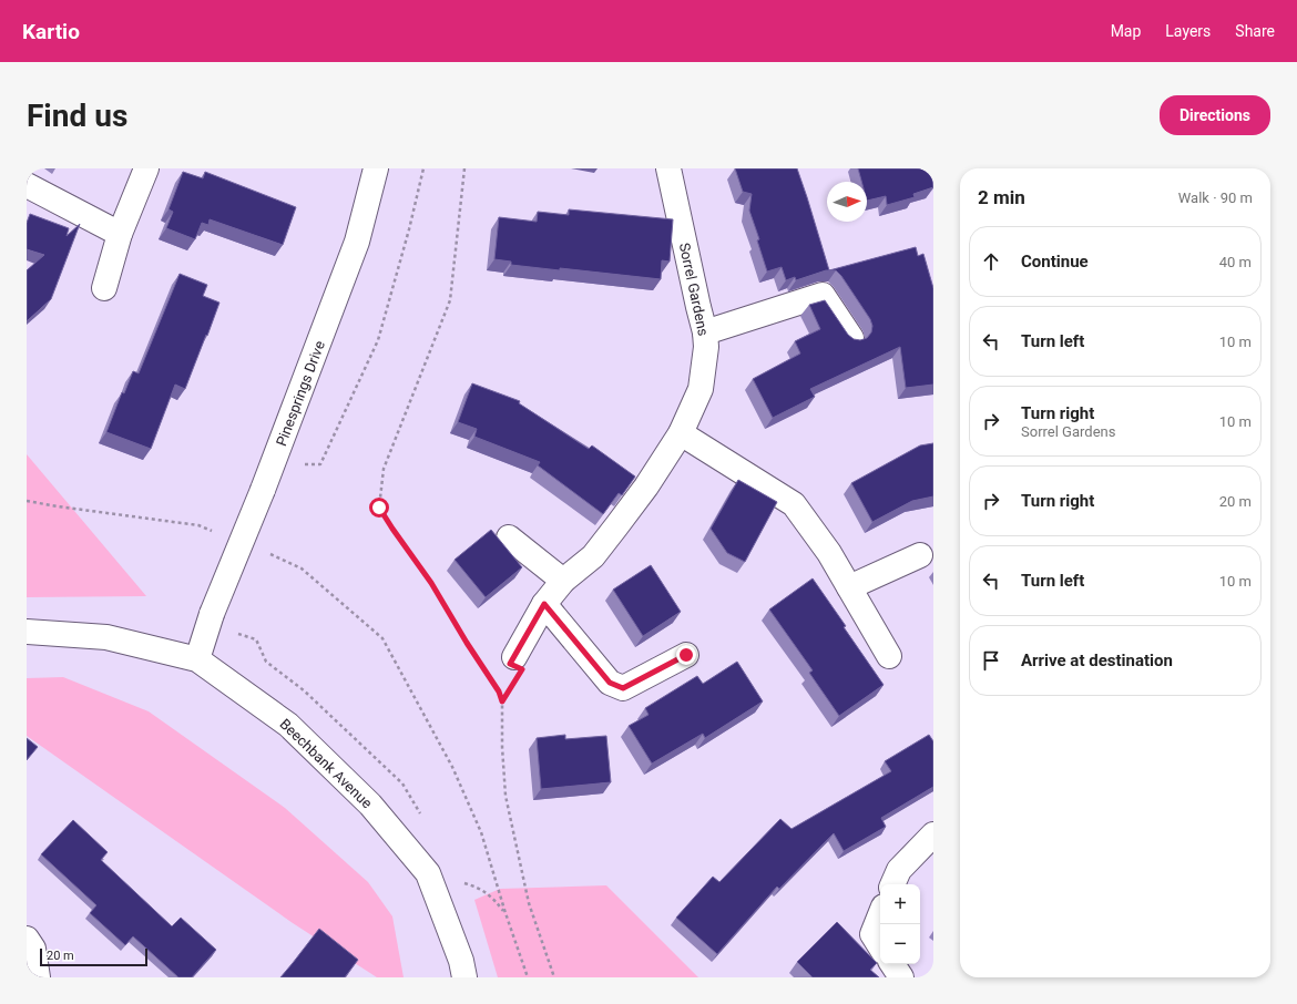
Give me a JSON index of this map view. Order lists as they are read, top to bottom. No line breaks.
{"streets":{"street":["Sorrel Gardens","Pinesprings Drive","Beechbank Avenue"]},"crossings":[["Pinesprings Drive","Beechbank Avenue"]],"scale_bar":"20 m","north":"right","page":{"header":"Kartio","nav":["Map","Layers","Share"],"buttons":"Directions","title":"Find us","heading":["2 min","Walk · 90 m"],"list":[["Continue","40 m"],["Turn left","10 m"],["Turn right","Sorrel Gardens","10 m"],["Turn right","20 m"],["Turn left","10 m"],"Arrive at destination"],"map_buttons":["+","−"],"scale":"20 m"}}
